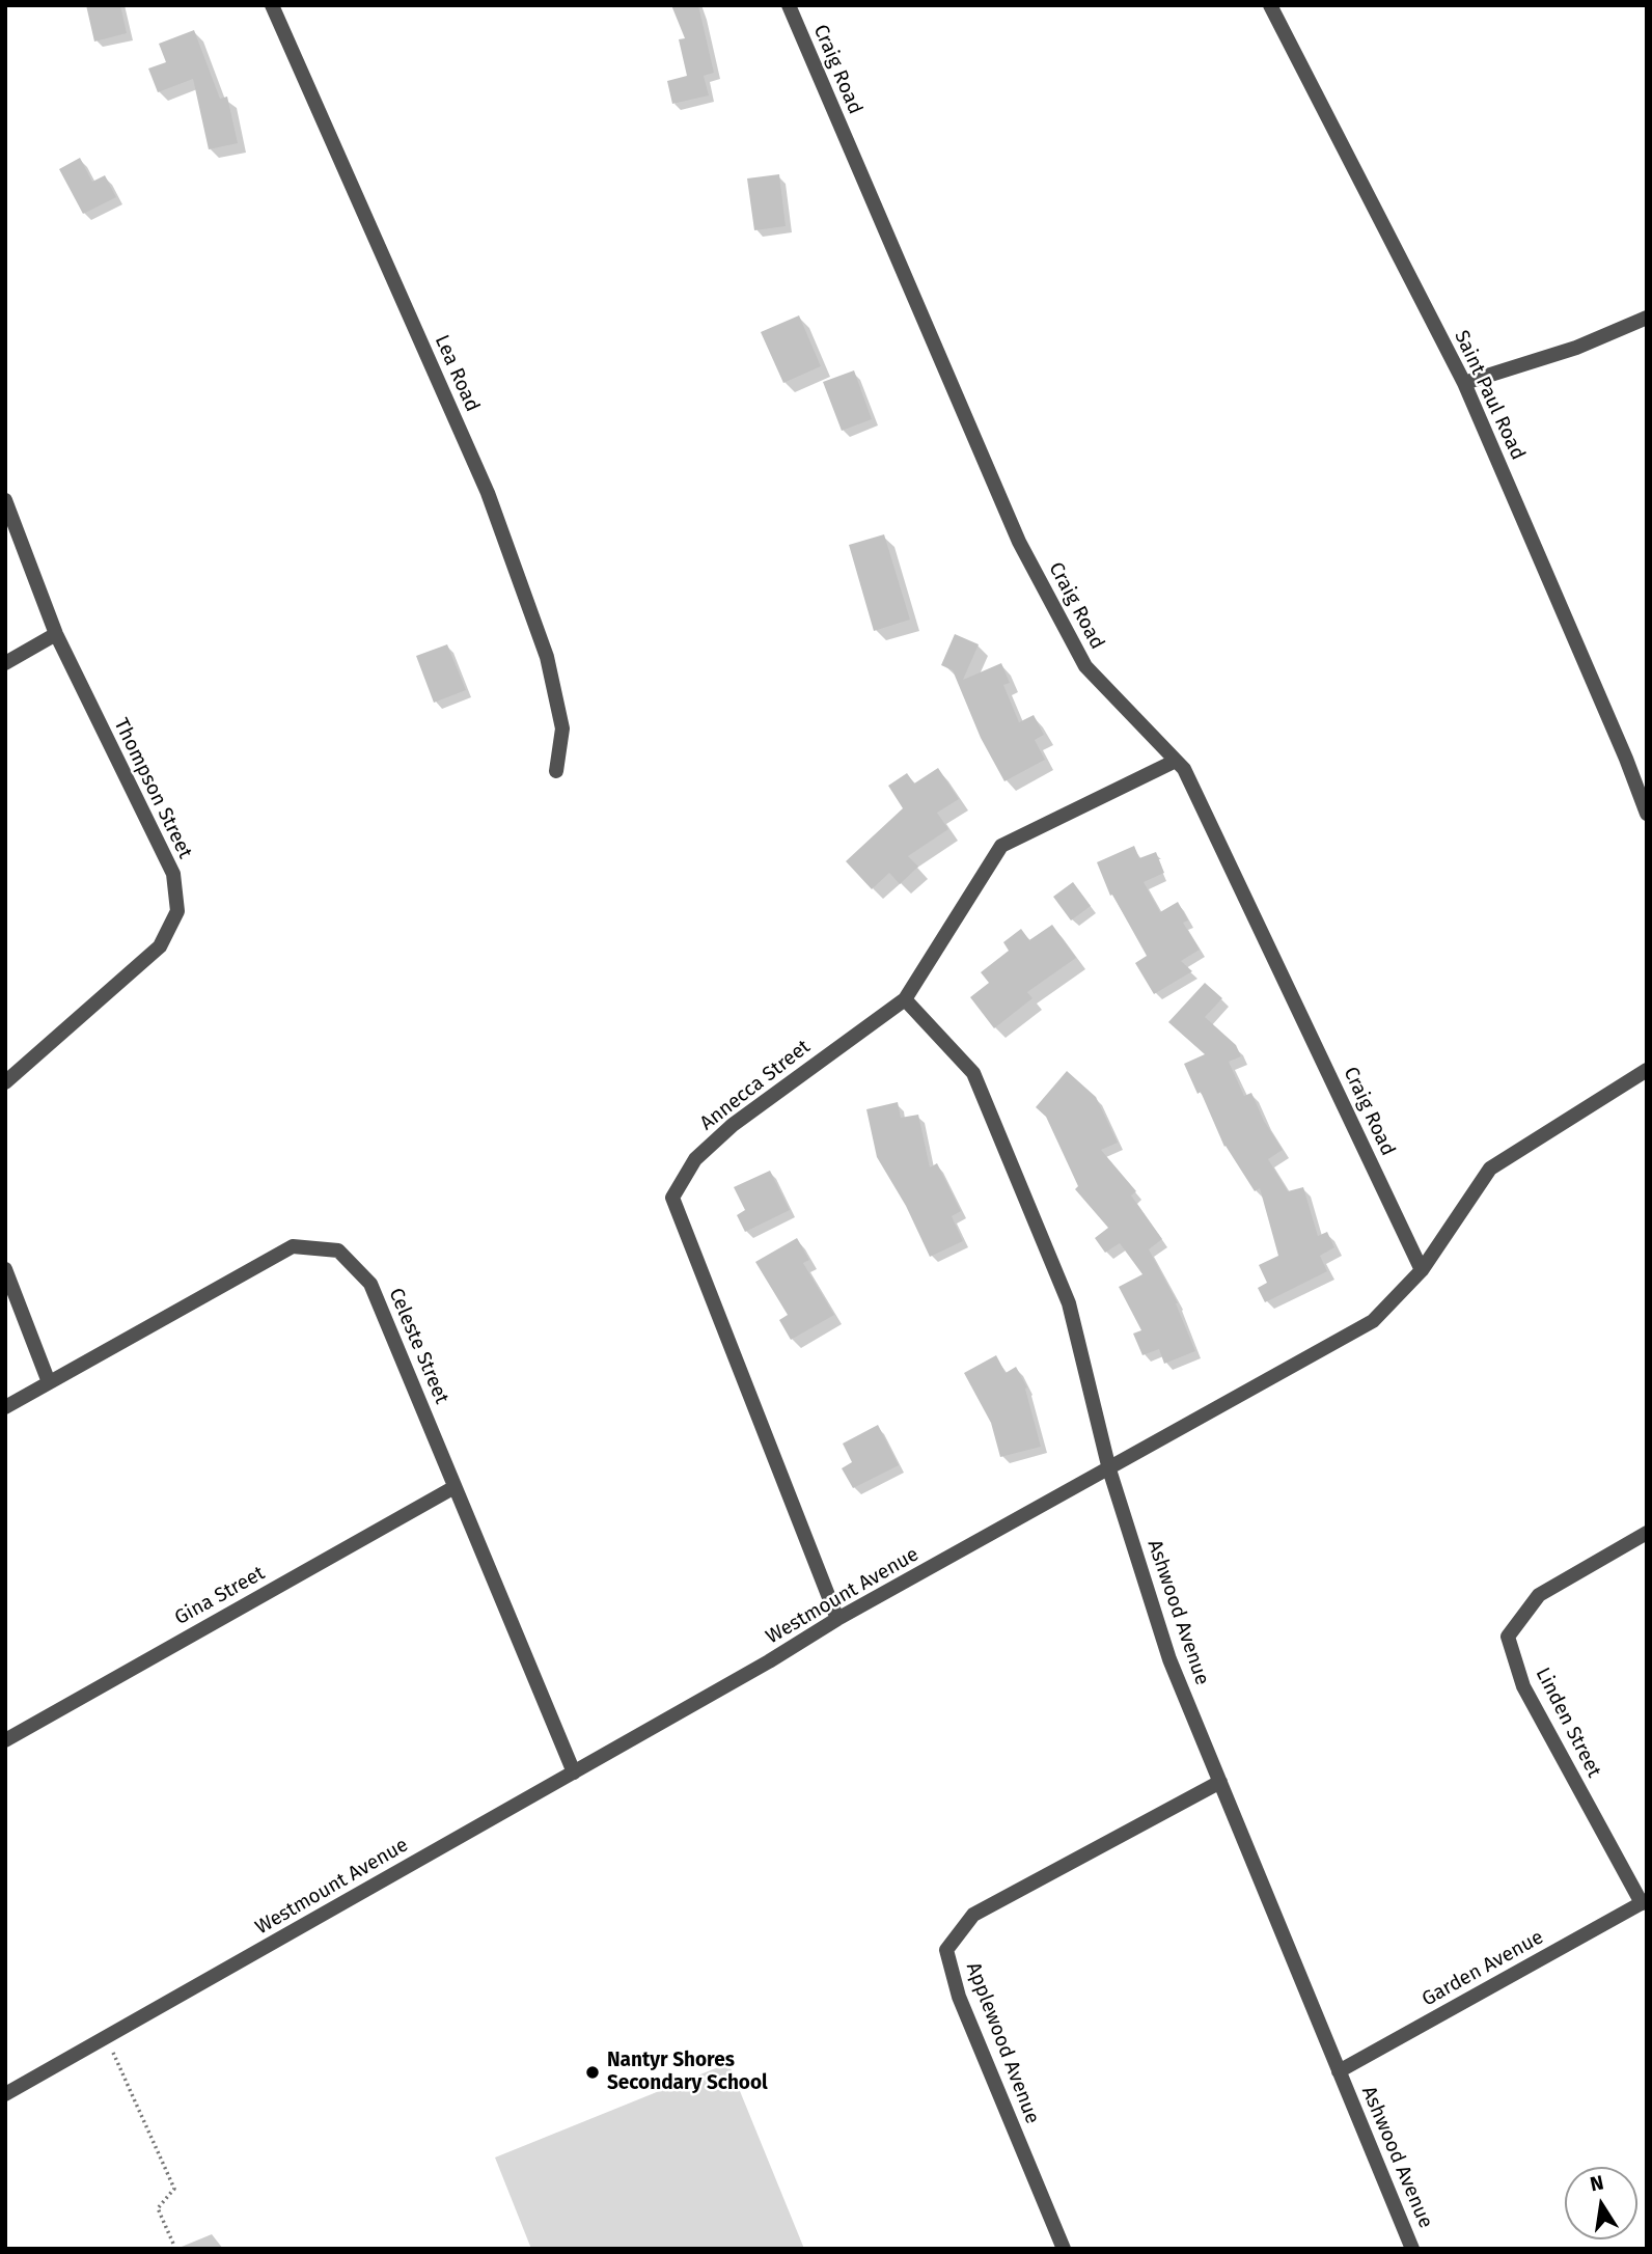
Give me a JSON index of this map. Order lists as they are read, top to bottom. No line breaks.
{"streets":{"street":["Craig Road","Lea Road","Saint Paul Road","Thompson Street","Annecca Street","Celeste Street","Gina Street","Westmount Avenue","Ashwood Avenue","Linden Street","Garden Avenue","Applewood Avenue"]},"crossings":[["Craig Road","Annecca Street"],["Craig Road","Westmount Avenue"],["Annecca Street","Westmount Avenue"],["Annecca Street","Ashwood Avenue"],["Celeste Street","Gina Street"],["Celeste Street","Westmount Avenue"],["Westmount Avenue","Ashwood Avenue"],["Ashwood Avenue","Garden Avenue"],["Ashwood Avenue","Applewood Avenue"],["Linden Street","Garden Avenue"]],"places":["Nantyr Shores Secondary School"],"north":"top"}
